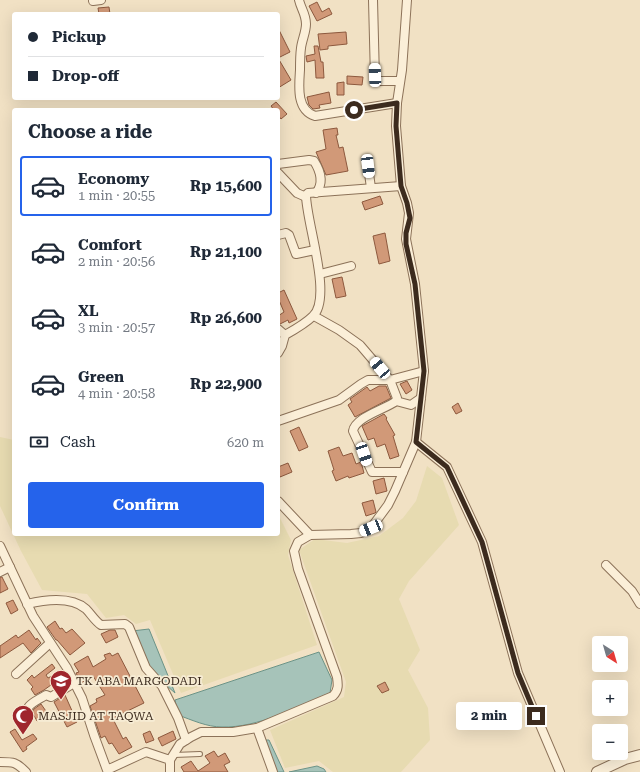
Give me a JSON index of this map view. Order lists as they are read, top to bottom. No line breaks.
{"places":{"school or university":["TK ABA MARGODADI"],"mosque":["MASJID AT TAQWA"]},"north":"bottom right","page":{"banner":["Pickup","Drop-off"],"heading":"Choose a ride","list":[{"name":"Economy","note":"1 min · 20:55","value":"Rp 15,600"},{"name":"Comfort","note":"2 min · 20:56","value":"Rp 21,100"},{"name":"XL","note":"3 min · 20:57","value":"Rp 26,600"},{"name":"Green","note":"4 min · 20:58","value":"Rp 22,900"}],"pay":["Cash","620 m"],"buttons":"Confirm","map_buttons":["+","−"],"bubble":"2 min"}}
